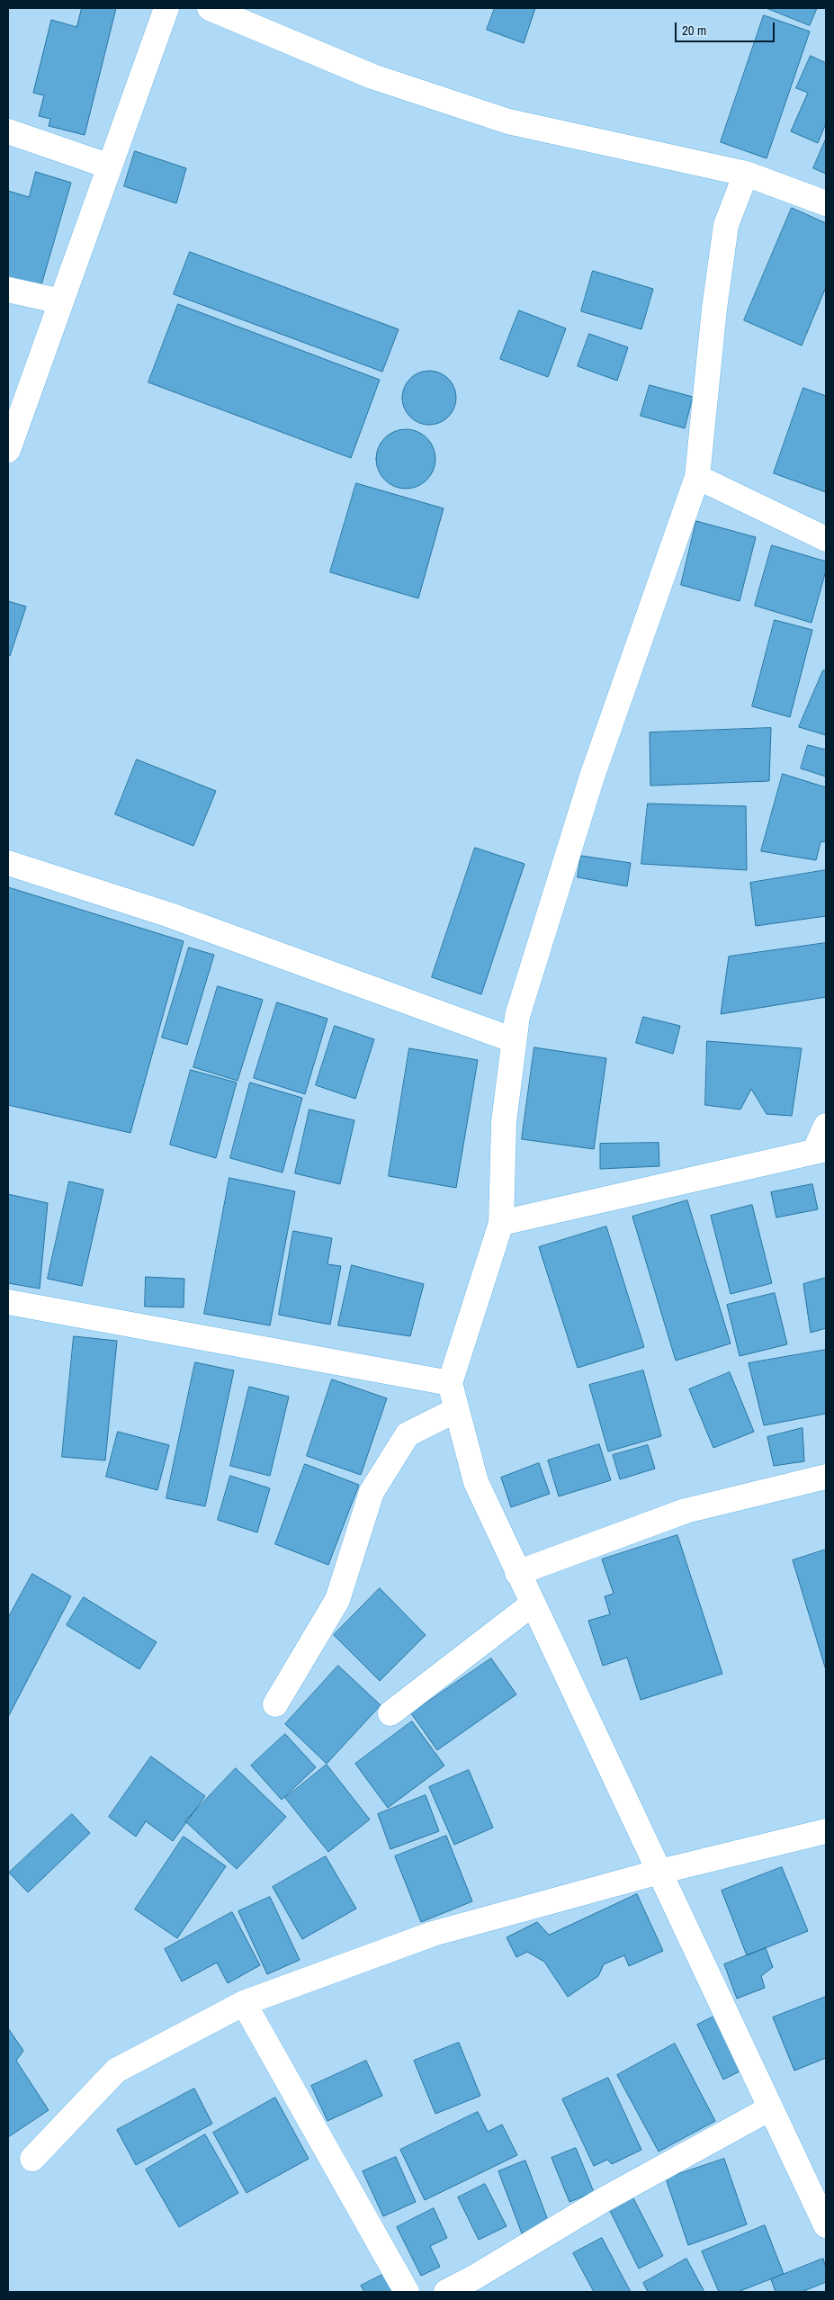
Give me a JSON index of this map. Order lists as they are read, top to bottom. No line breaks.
{"scale_bar":"20 m"}
